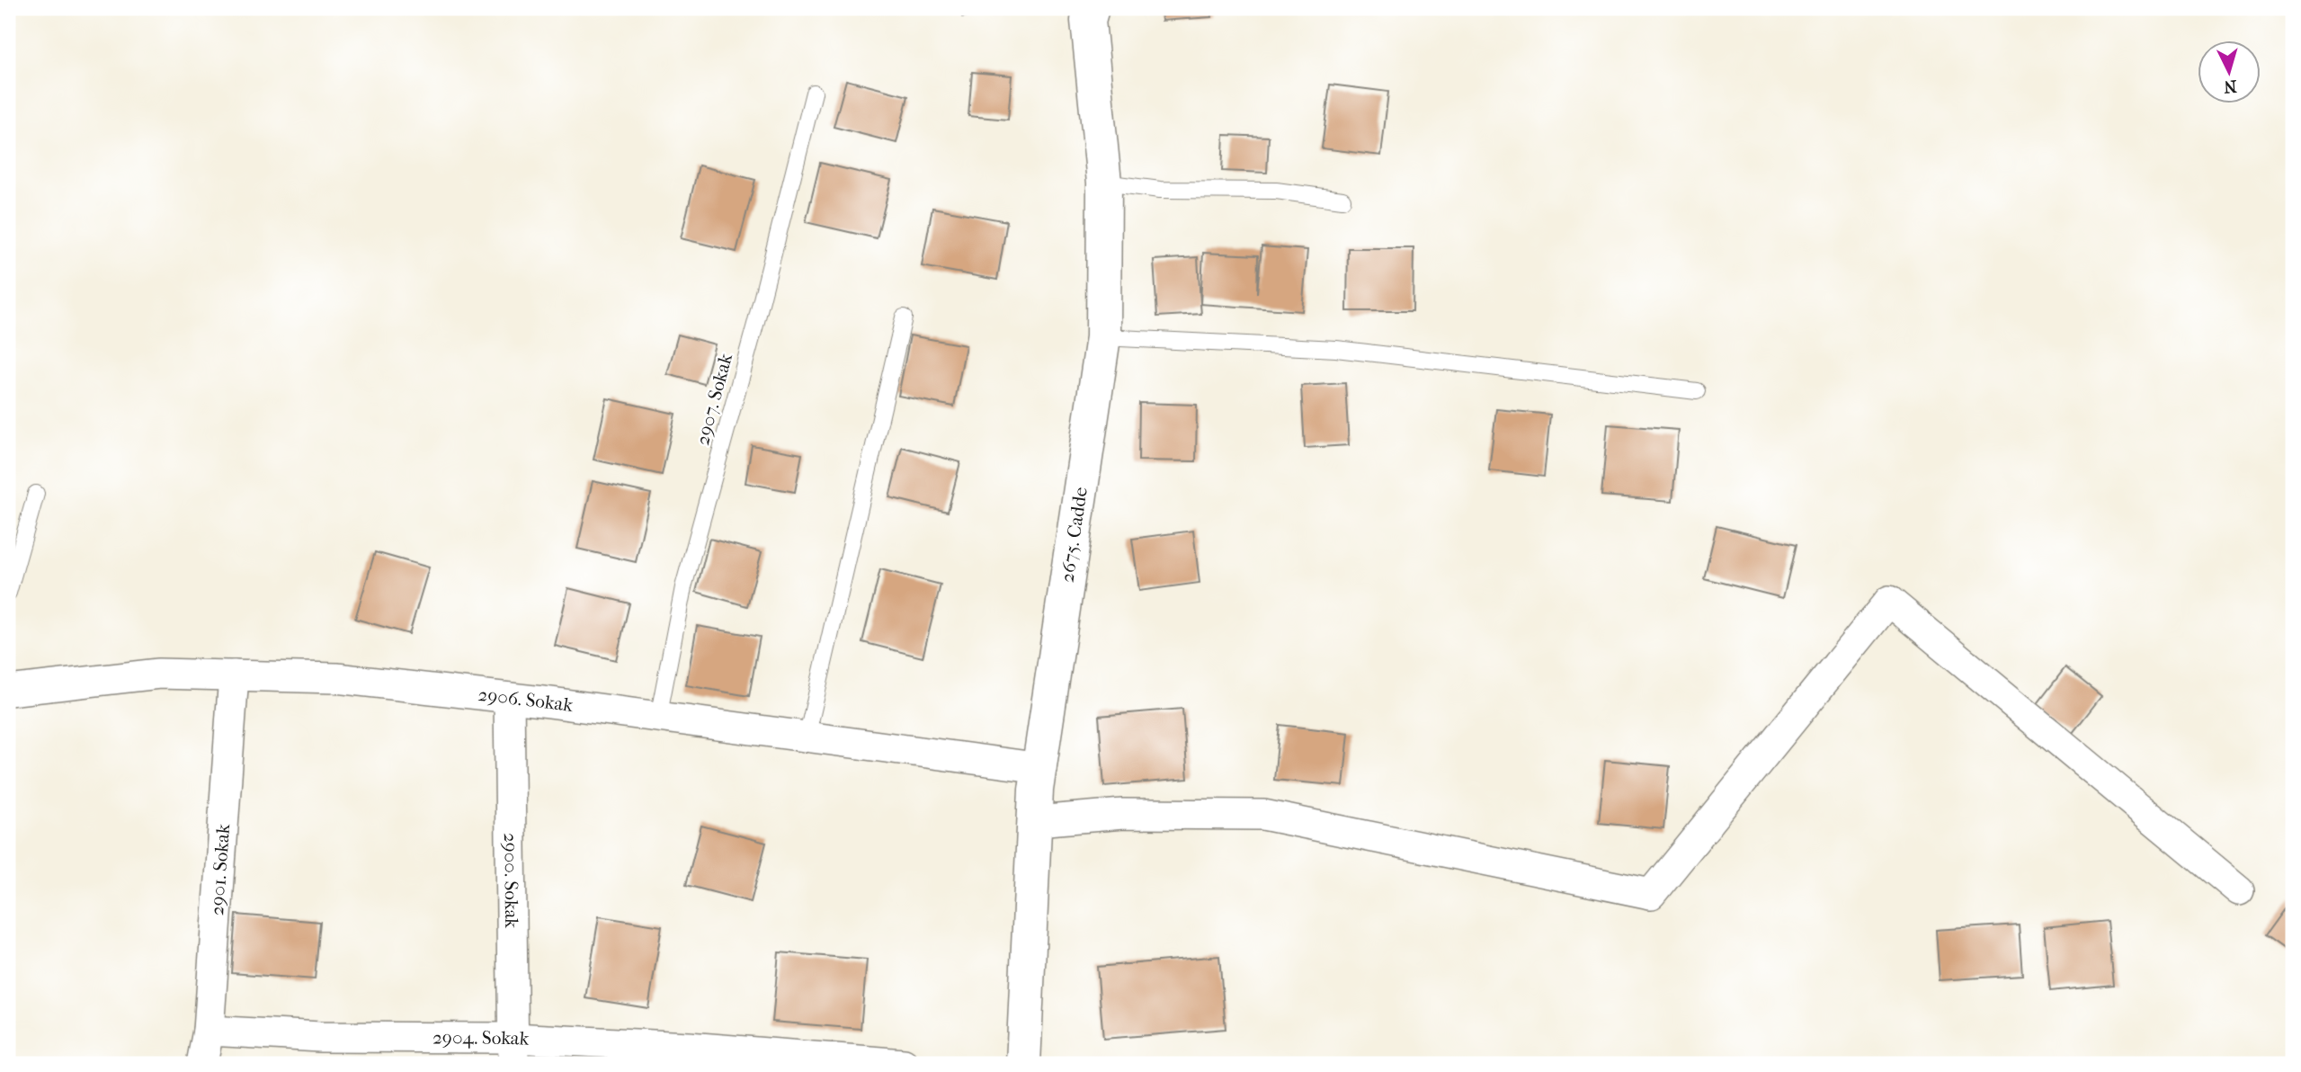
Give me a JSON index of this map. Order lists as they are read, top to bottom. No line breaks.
{"streets":{"street":["2675. Cadde","2906. Sokak","2901. Sokak","2900. Sokak","2904. Sokak"],"lane":["2907. Sokak"]},"crossings":[["2907. Sokak","2906. Sokak"],["2675. Cadde","2906. Sokak"],["2906. Sokak","2901. Sokak"],["2906. Sokak","2900. Sokak"],["2901. Sokak","2904. Sokak"],["2900. Sokak","2904. Sokak"]],"north":"bottom"}
